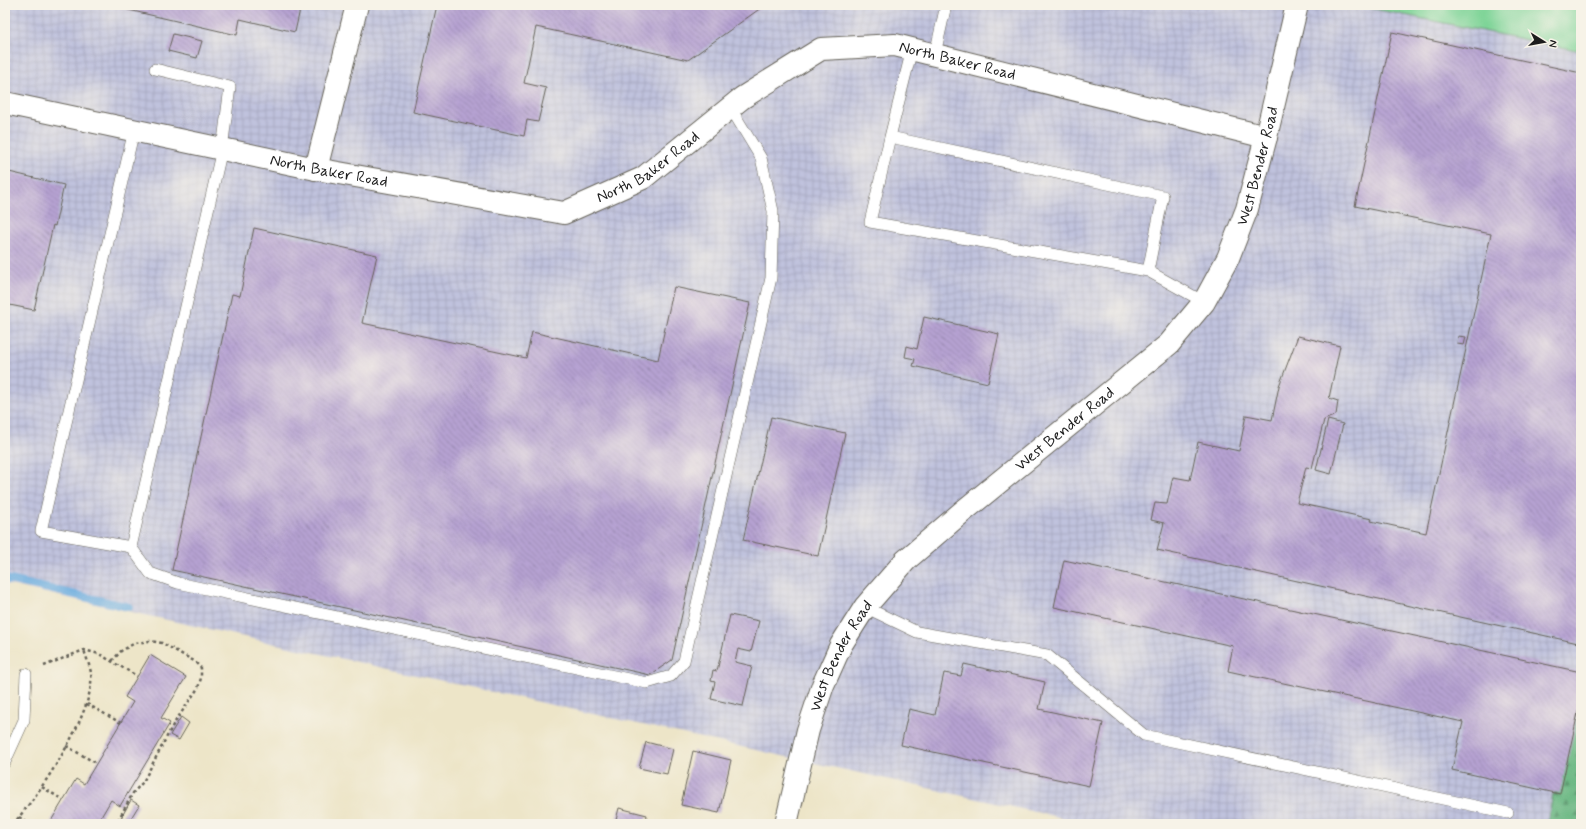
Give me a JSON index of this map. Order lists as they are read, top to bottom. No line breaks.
{"streets":{"street":["North Baker Road","West Bender Road"]},"crossings":[["North Baker Road","West Bender Road"]],"north":"right"}
